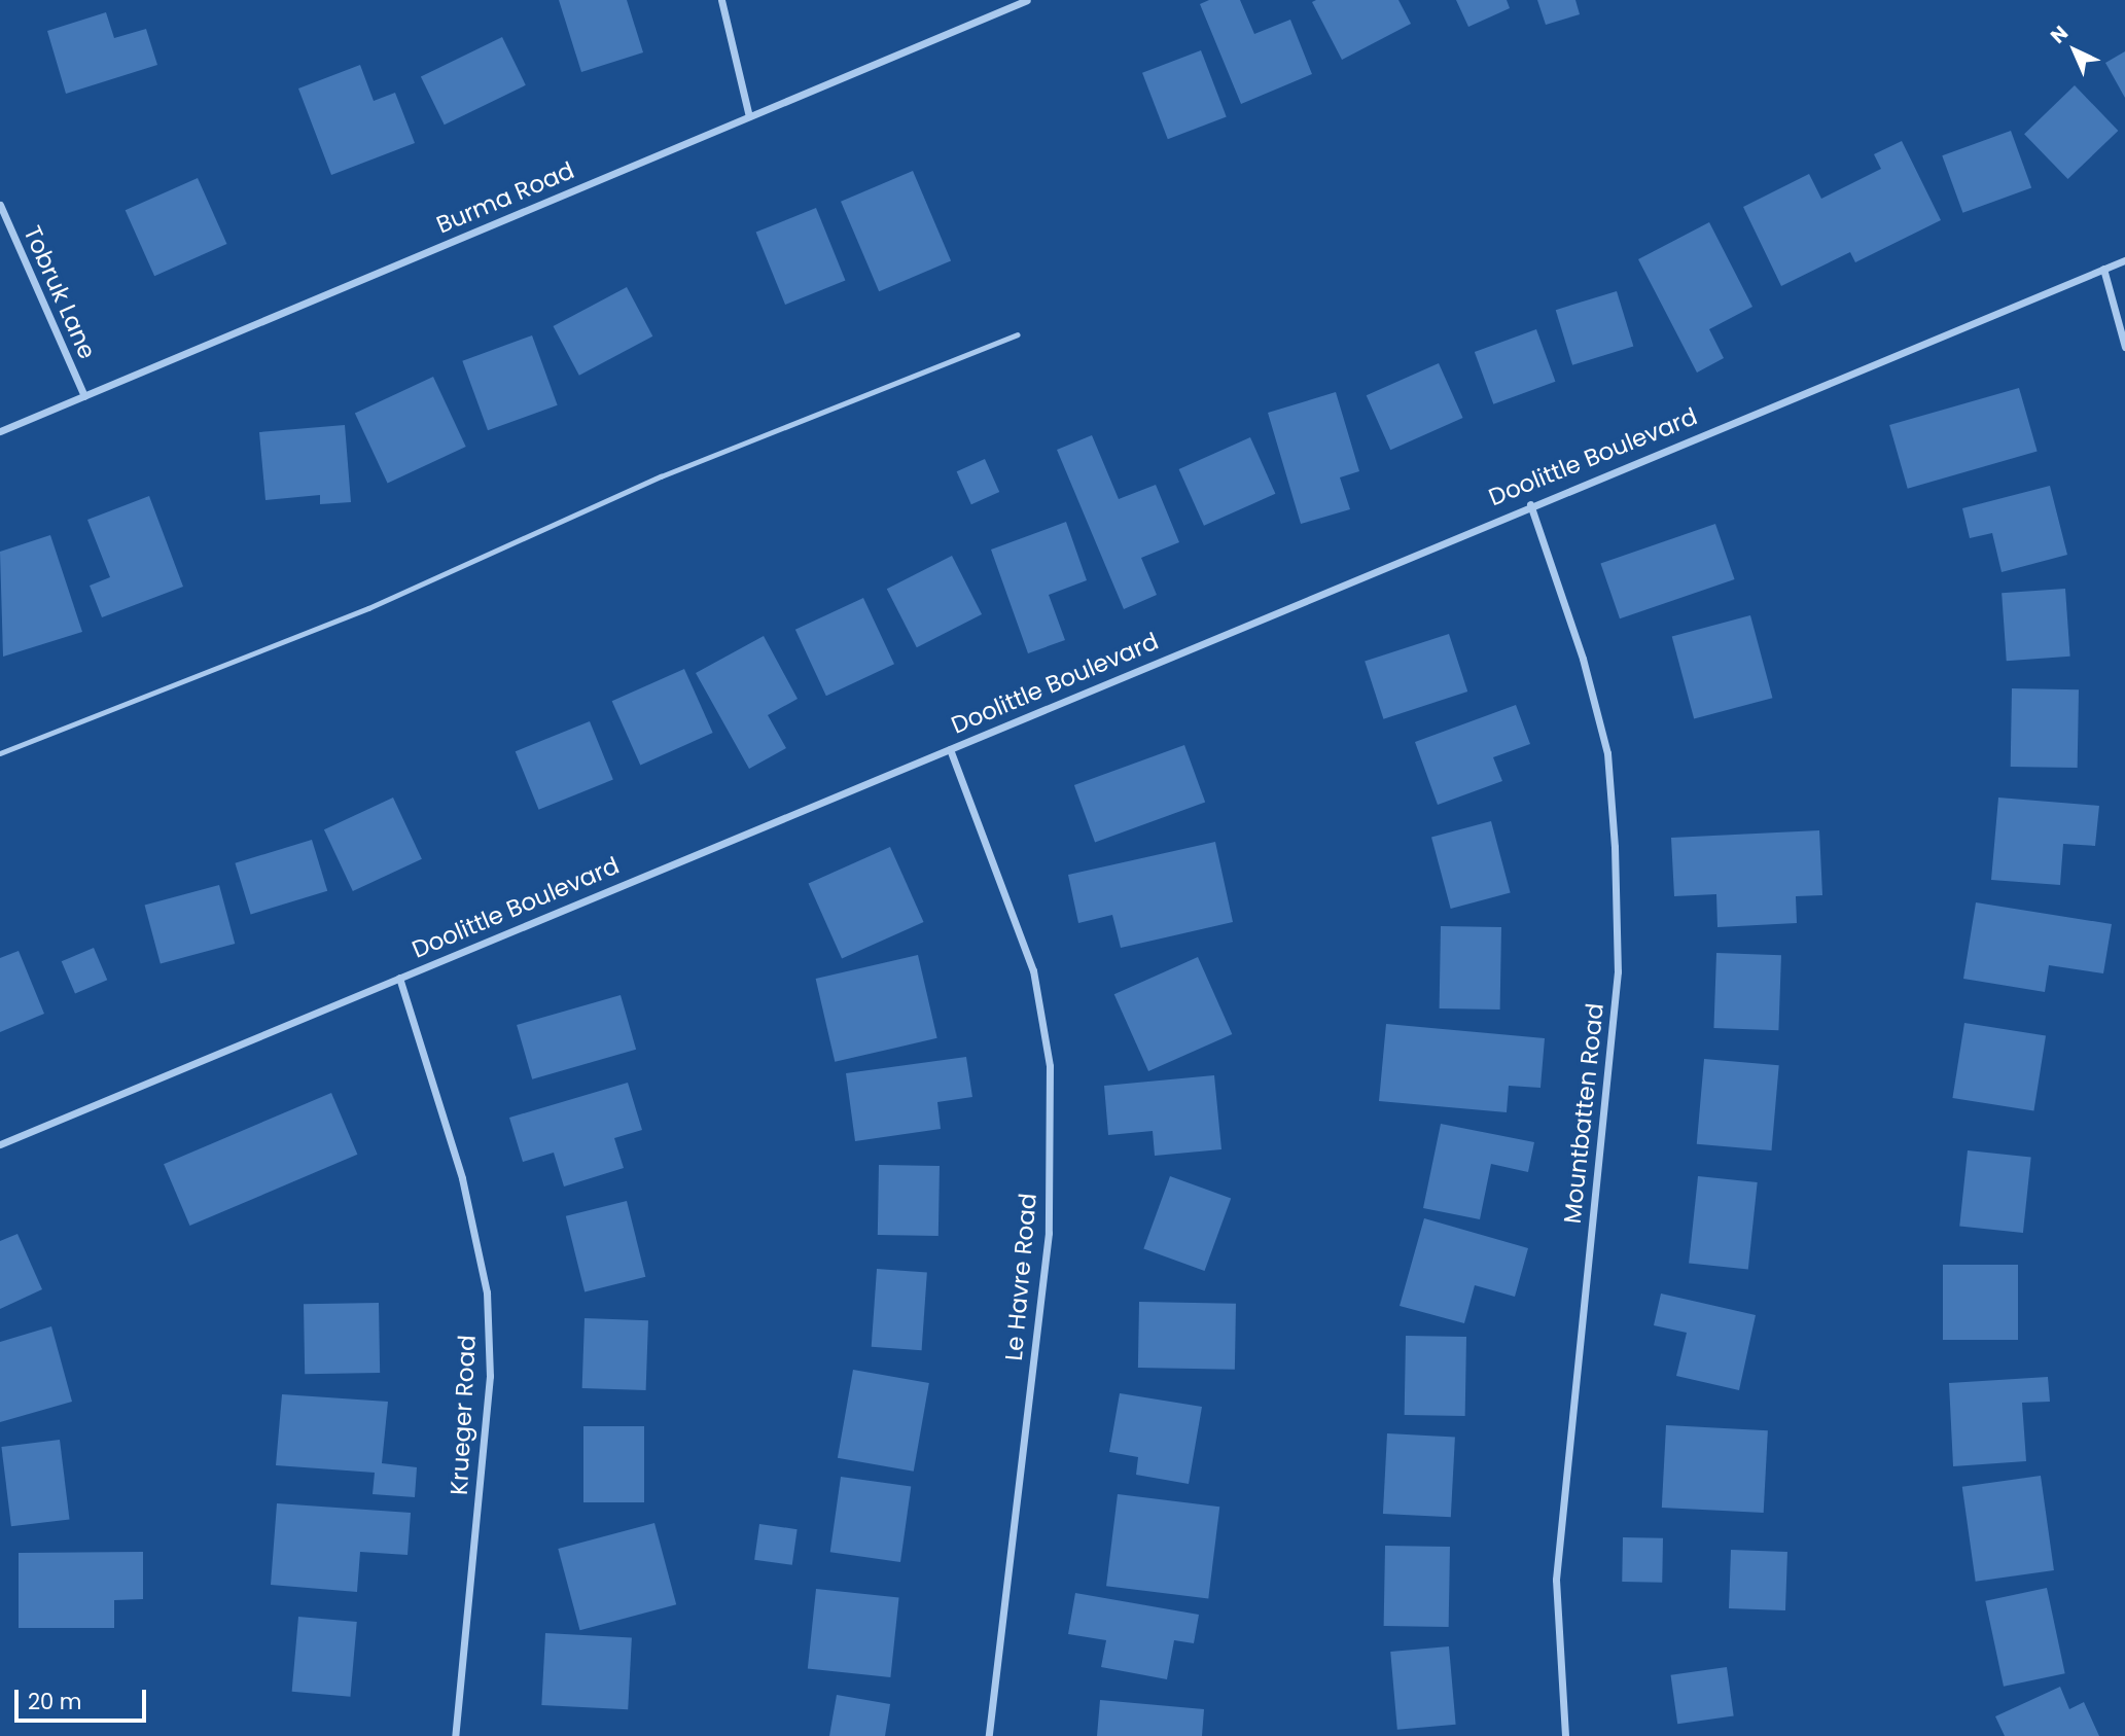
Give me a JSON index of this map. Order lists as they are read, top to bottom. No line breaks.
{"streets":{"street":["Burma Road","Tobruk Lane","Doolittle Boulevard","Mountbatten Road","Le Havre Road","Krueger Road"]},"crossings":[["Burma Road","Tobruk Lane"],["Doolittle Boulevard","Mountbatten Road"],["Doolittle Boulevard","Le Havre Road"],["Doolittle Boulevard","Krueger Road"]],"scale_bar":"20 m","north":"top left"}
